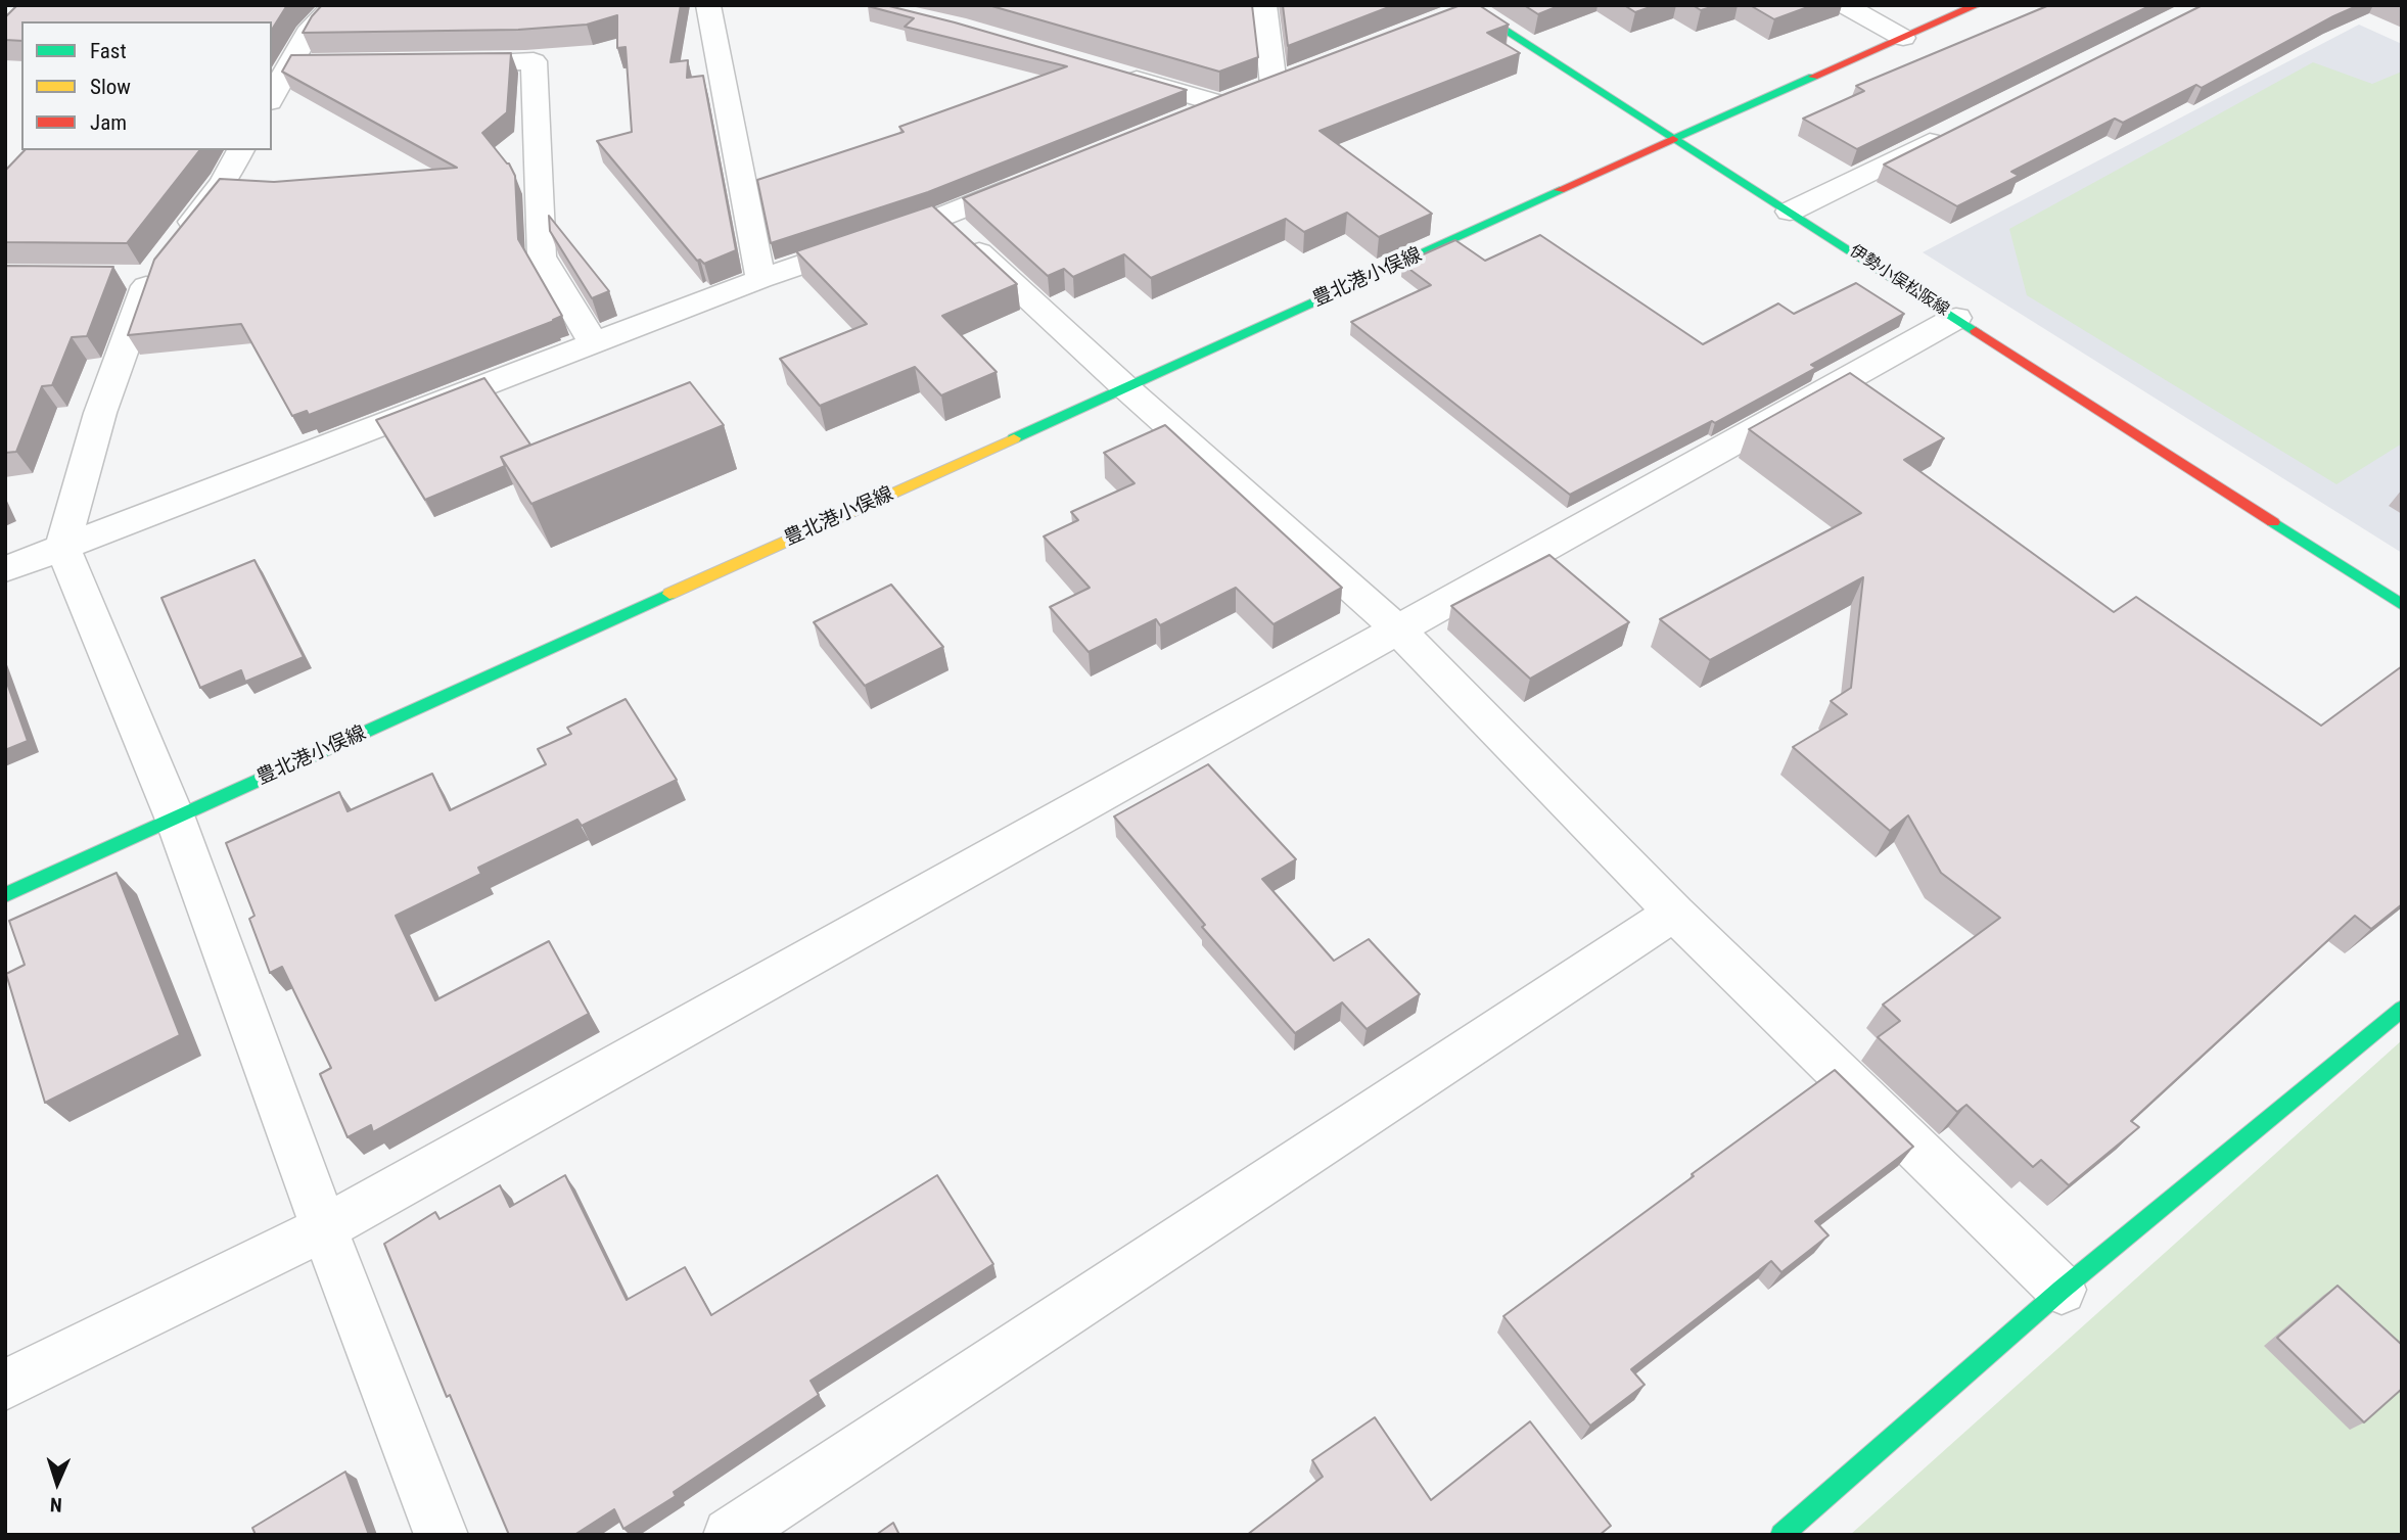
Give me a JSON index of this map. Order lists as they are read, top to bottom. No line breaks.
{"streets":{"main road":["豊北港小俣線","伊勢小俣松阪線"]},"crossings":[["豊北港小俣線","伊勢小俣松阪線"]],"legend":["Fast","Slow","Jam"],"north":"bottom"}
